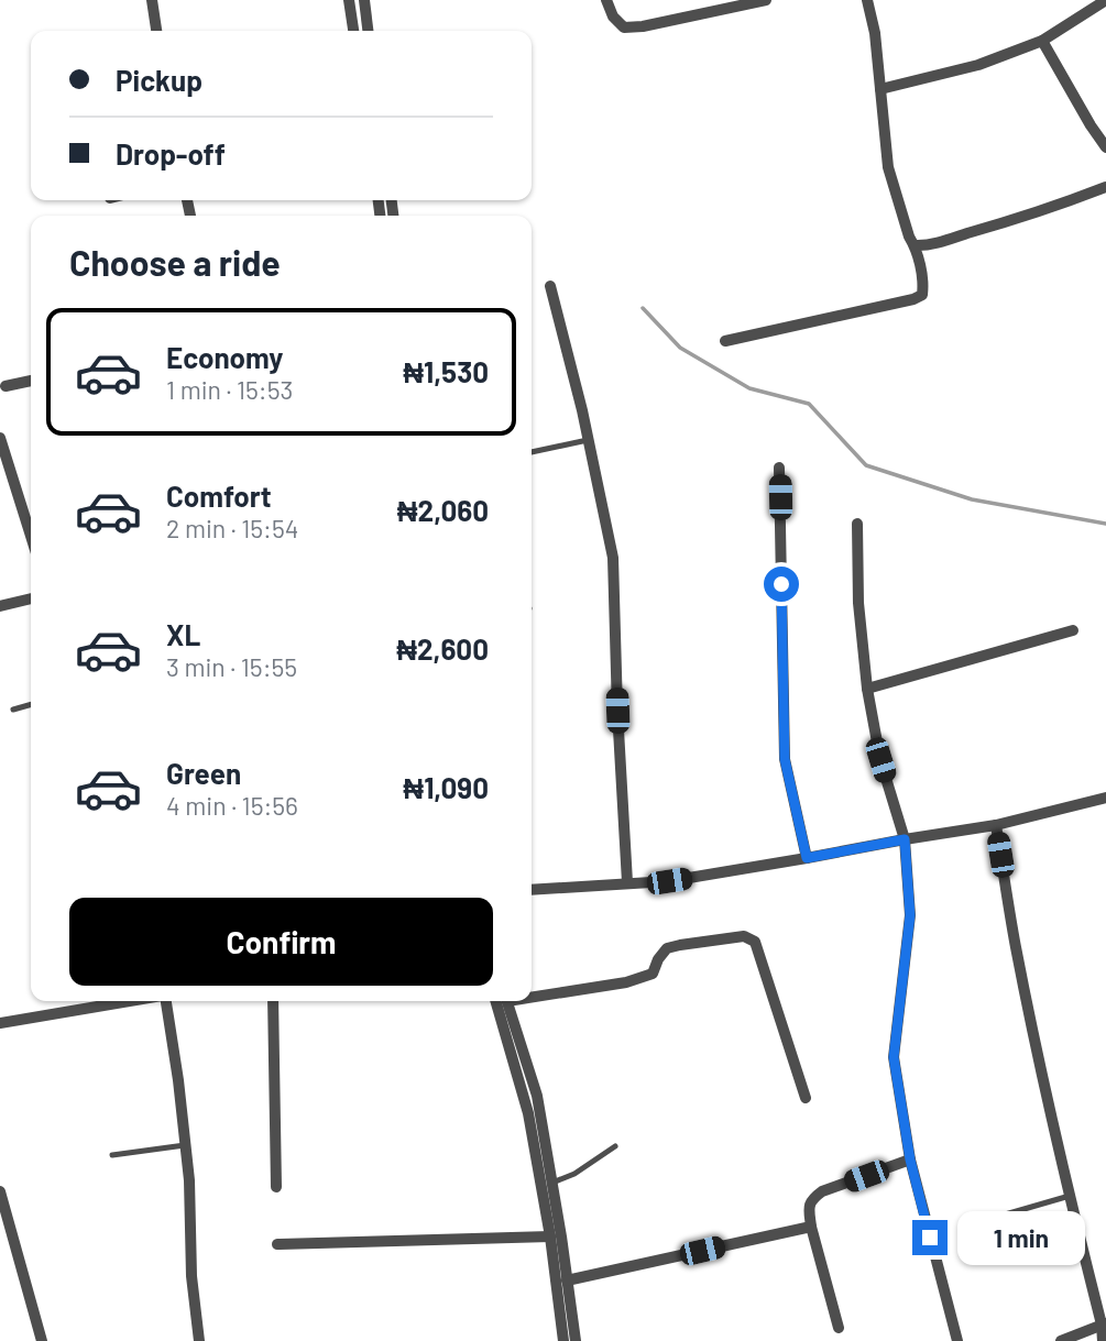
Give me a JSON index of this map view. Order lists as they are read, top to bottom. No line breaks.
{"page":{"banner":["Pickup","Drop-off"],"heading":"Choose a ride","list":[{"name":"Economy","note":"1 min · 15:53","value":"₦1,530"},{"name":"Comfort","note":"2 min · 15:54","value":"₦2,060"},{"name":"XL","note":"3 min · 15:55","value":"₦2,600"},{"name":"Green","note":"4 min · 15:56","value":"₦1,090"}],"buttons":"Confirm","bubble":"1 min"}}
